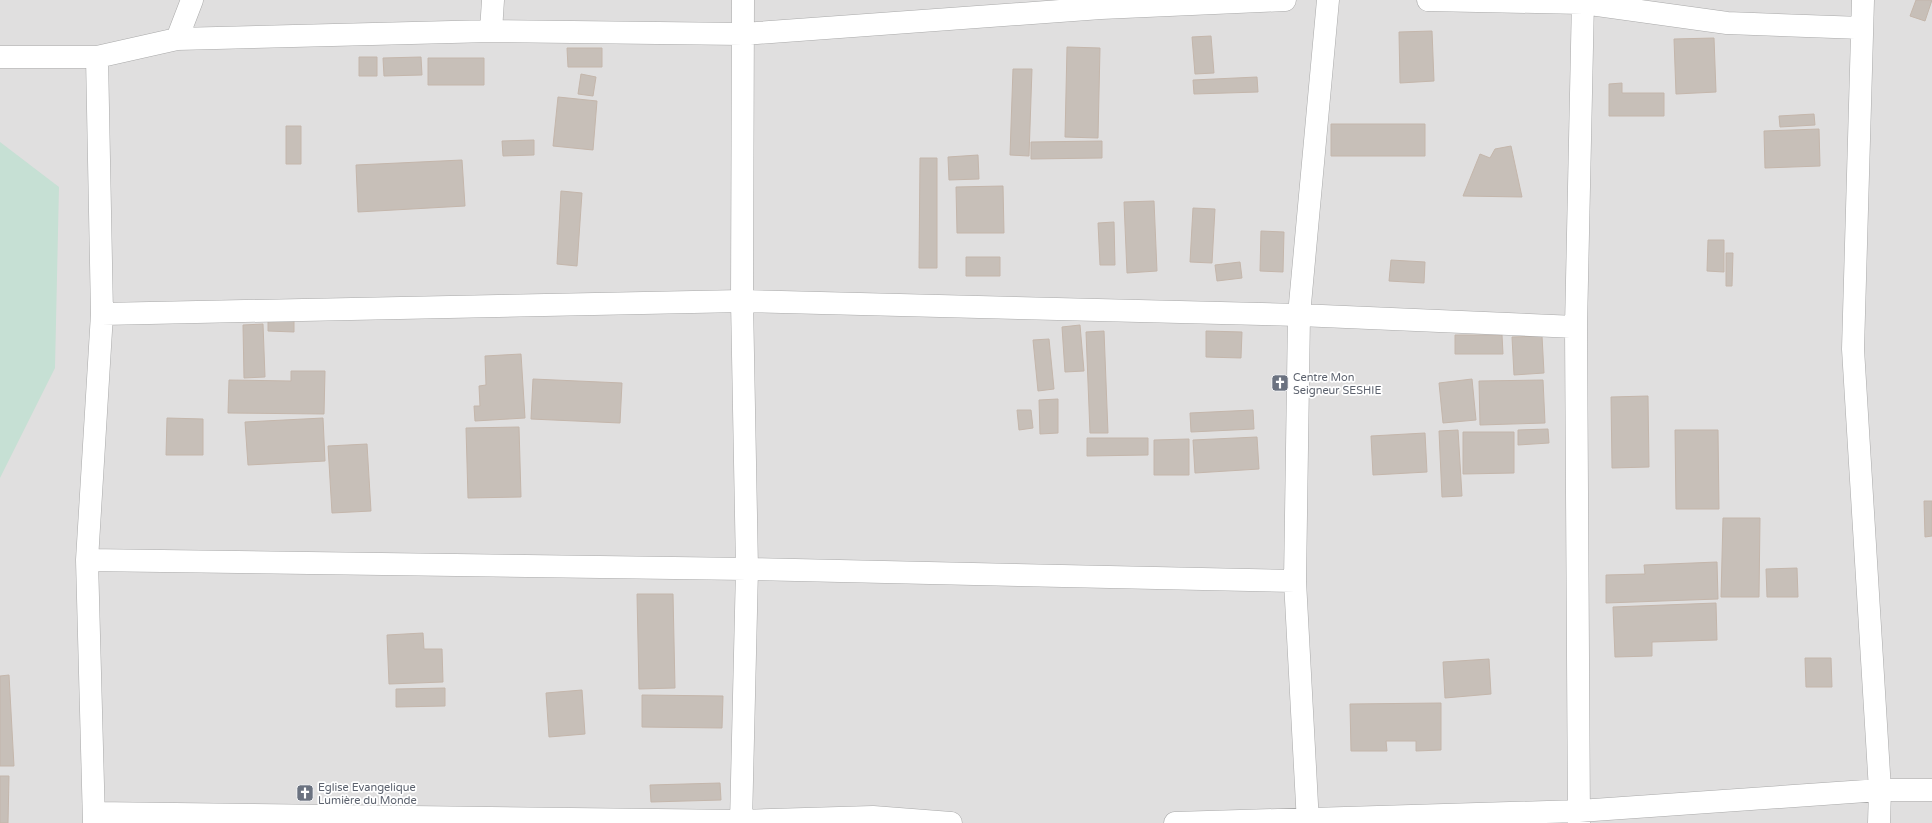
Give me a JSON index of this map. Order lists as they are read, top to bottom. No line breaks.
{"places":{"church":["Centre Mon Seigneur SESHIE","Eglise Evangelique Lumière du Monde"]}}
